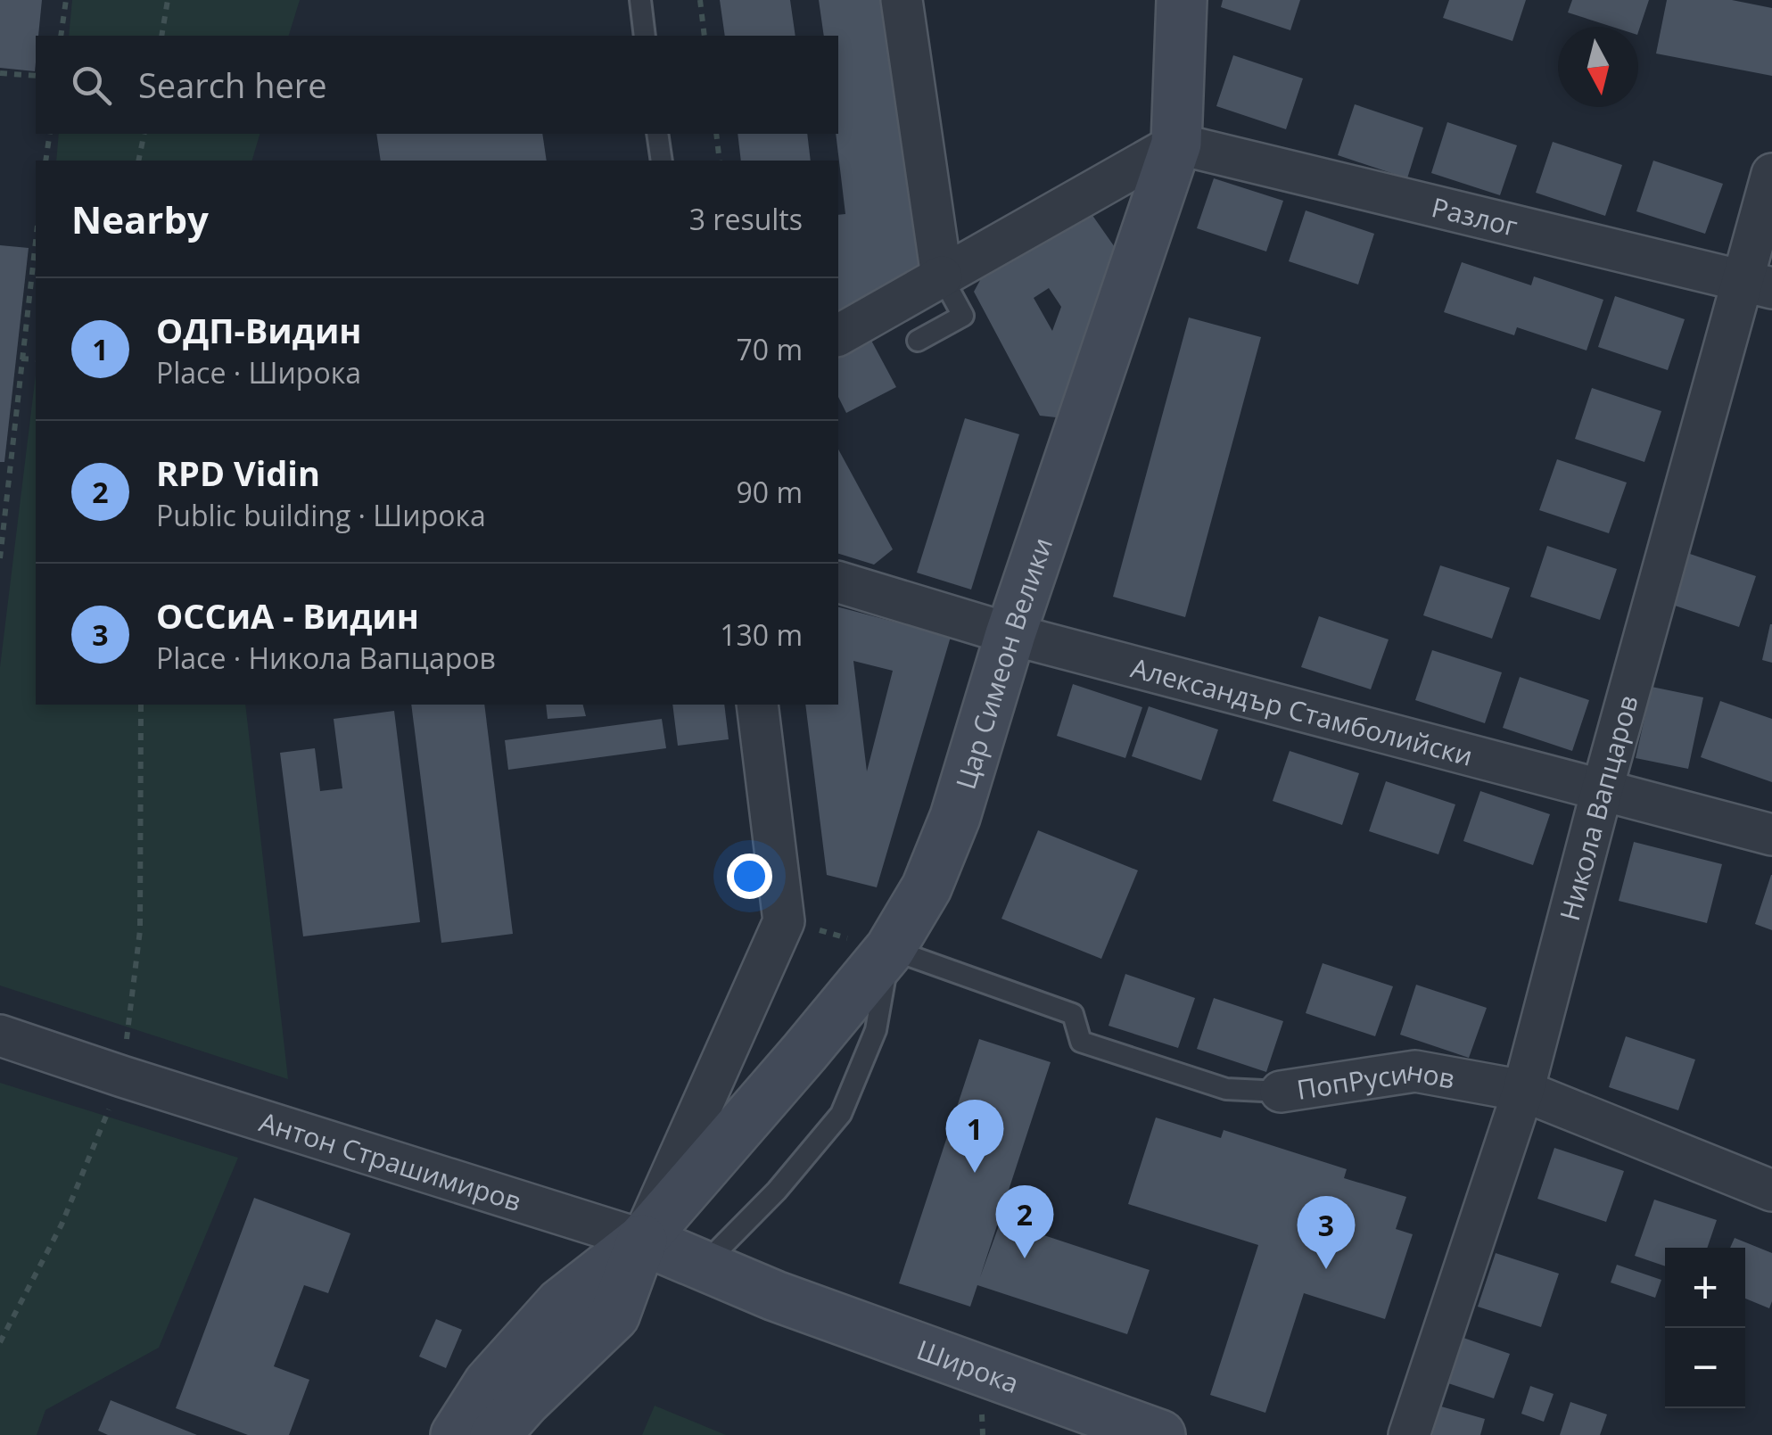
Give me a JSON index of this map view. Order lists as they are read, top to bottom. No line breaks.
{"streets":{"street":["Разлог","Цар Симеон Велики","Александър Стамболийски","Никола Вапцаров","ПопРусинов","Антон Страшимиров","Широка"]},"crossings":[["Разлог","Цар Симеон Велики"],["Разлог","Никола Вапцаров"],["Цар Симеон Велики","Александър Стамболийски"],["Цар Симеон Велики","ПопРусинов"],["Цар Симеон Велики","Антон Страшимиров"],["Александър Стамболийски","Никола Вапцаров"],["Никола Вапцаров","ПопРусинов"],["Антон Страшимиров","Широка"]],"north":"bottom","page":{"search":"Search here","heading":["Nearby","3 results"],"list":[{"mark":"1","name":"ОДП-Видин","note":"Place · Широка","value":"70 m"},{"mark":"2","name":"RPD Vidin","note":"Public building · Широка","value":"90 m"},{"mark":"3","name":"ОССиА - Видин","note":"Place · Никола Вапцаров","value":"130 m"}],"pins":["1","2","3"],"map_buttons":["+","−"]}}
